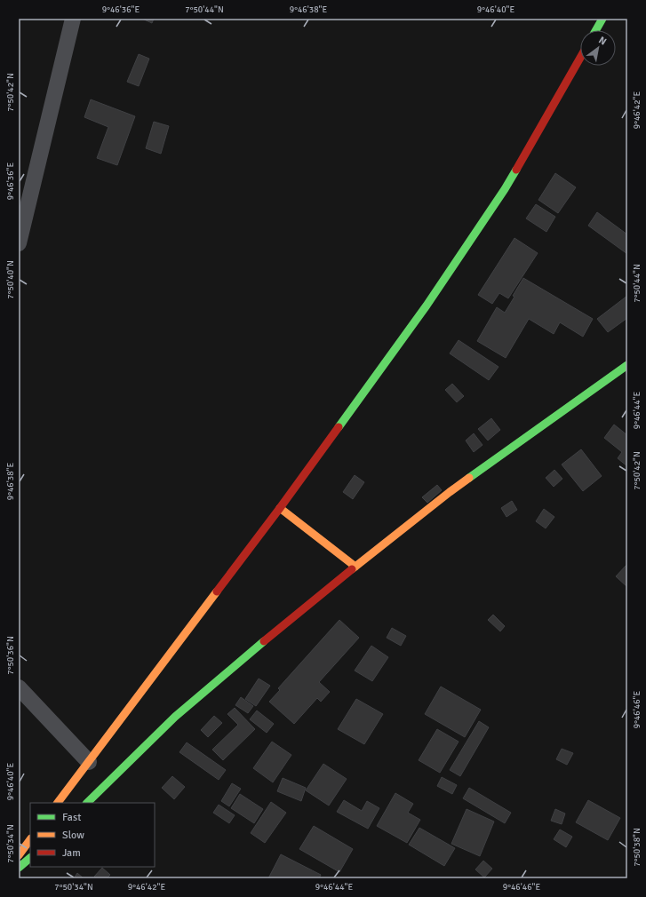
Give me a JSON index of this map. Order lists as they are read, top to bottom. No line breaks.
{"legend":["Fast","Slow","Jam"],"north":"top right","coordinates":["9°46'36\"E","7°50'44\"N","9°46'38\"E","9°46'40\"E","7°50'42\"N","9°46'42\"E","7°50'40\"N","9°46'44\"E","7°50'36\"N","9°46'46\"E","7°50'34\"N","7°50'38\"N"]}
